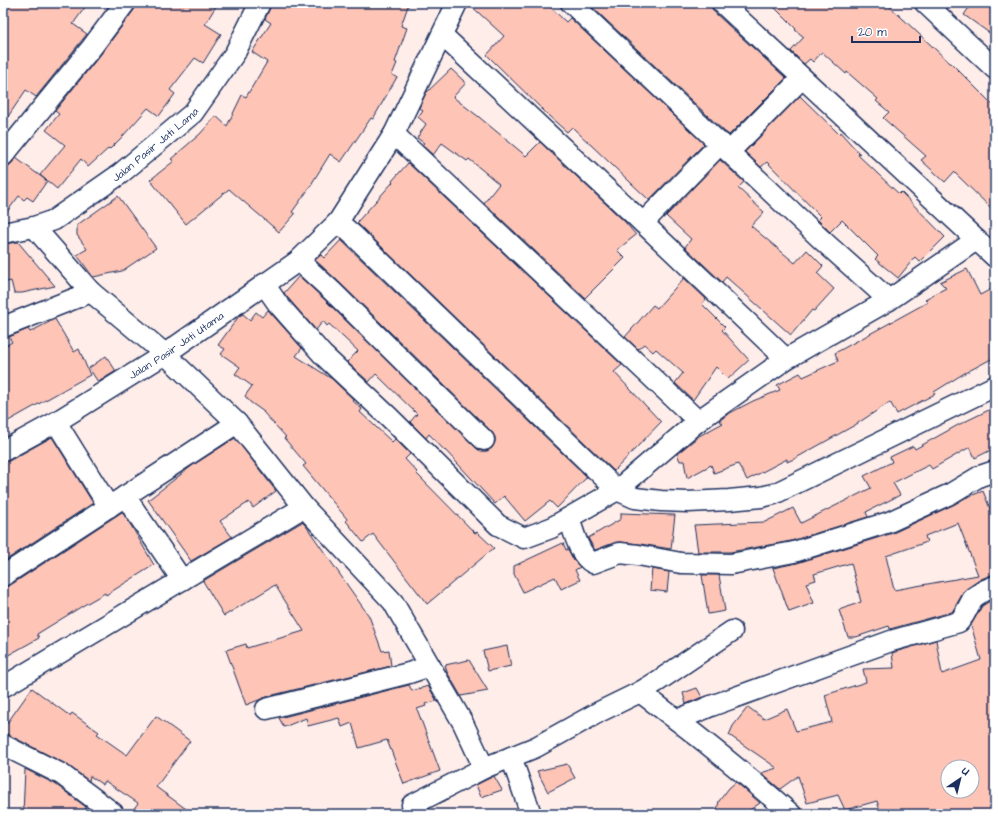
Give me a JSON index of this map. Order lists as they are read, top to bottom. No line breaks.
{"streets":{"street":["Jalan Pasir Jati Lama","Jalan Pasir Jati Utama"]},"scale_bar":"20 m","north":"top right"}
